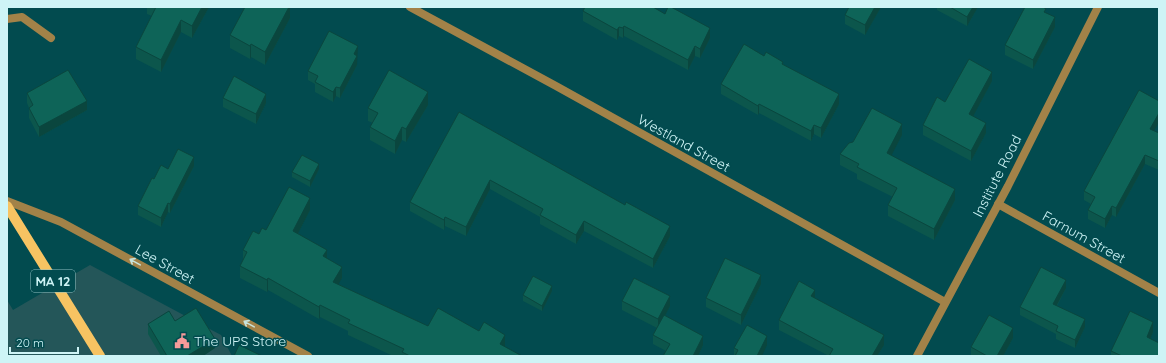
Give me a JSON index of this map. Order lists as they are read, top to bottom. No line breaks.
{"streets":{"main road":["MA 12"],"street":["Westland Street","Institute Road","Farnum Street","Lee Street"]},"crossings":[["Westland Street","Institute Road"],["Institute Road","Farnum Street"]],"one_way":["Lee Street"],"places":{"public building":["The UPS Store"]},"scale_bar":"20 m"}
